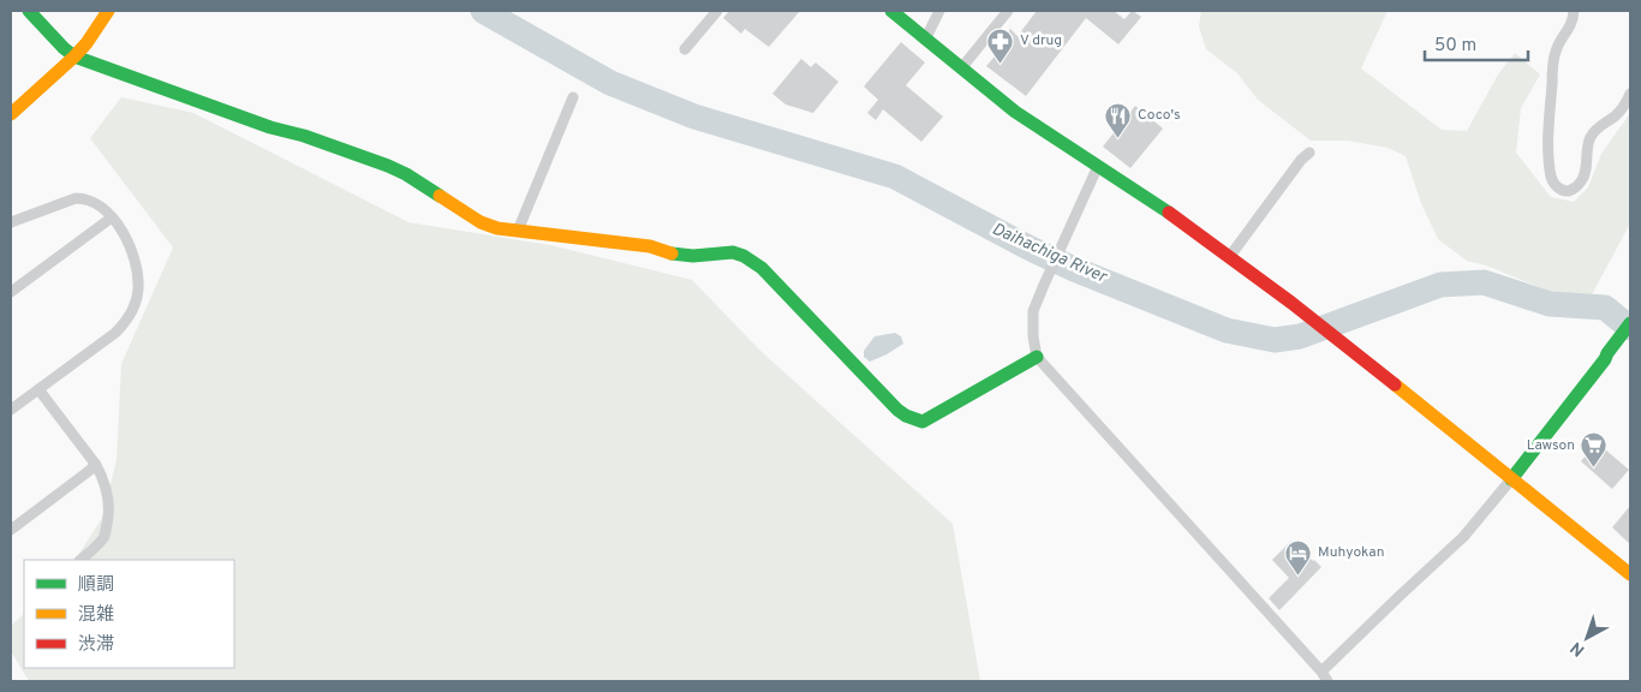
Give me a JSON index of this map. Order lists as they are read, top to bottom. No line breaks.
{"water":["Daihachiga River"],"places":{"pharmacy":["V drug"],"restaurant":["Coco's"],"supermarket":["Lawson"],"hotel":["Muhyokan"]},"legend":["順調","混雑","渋滞"],"scale_bar":"50 m","north":"bottom left"}
